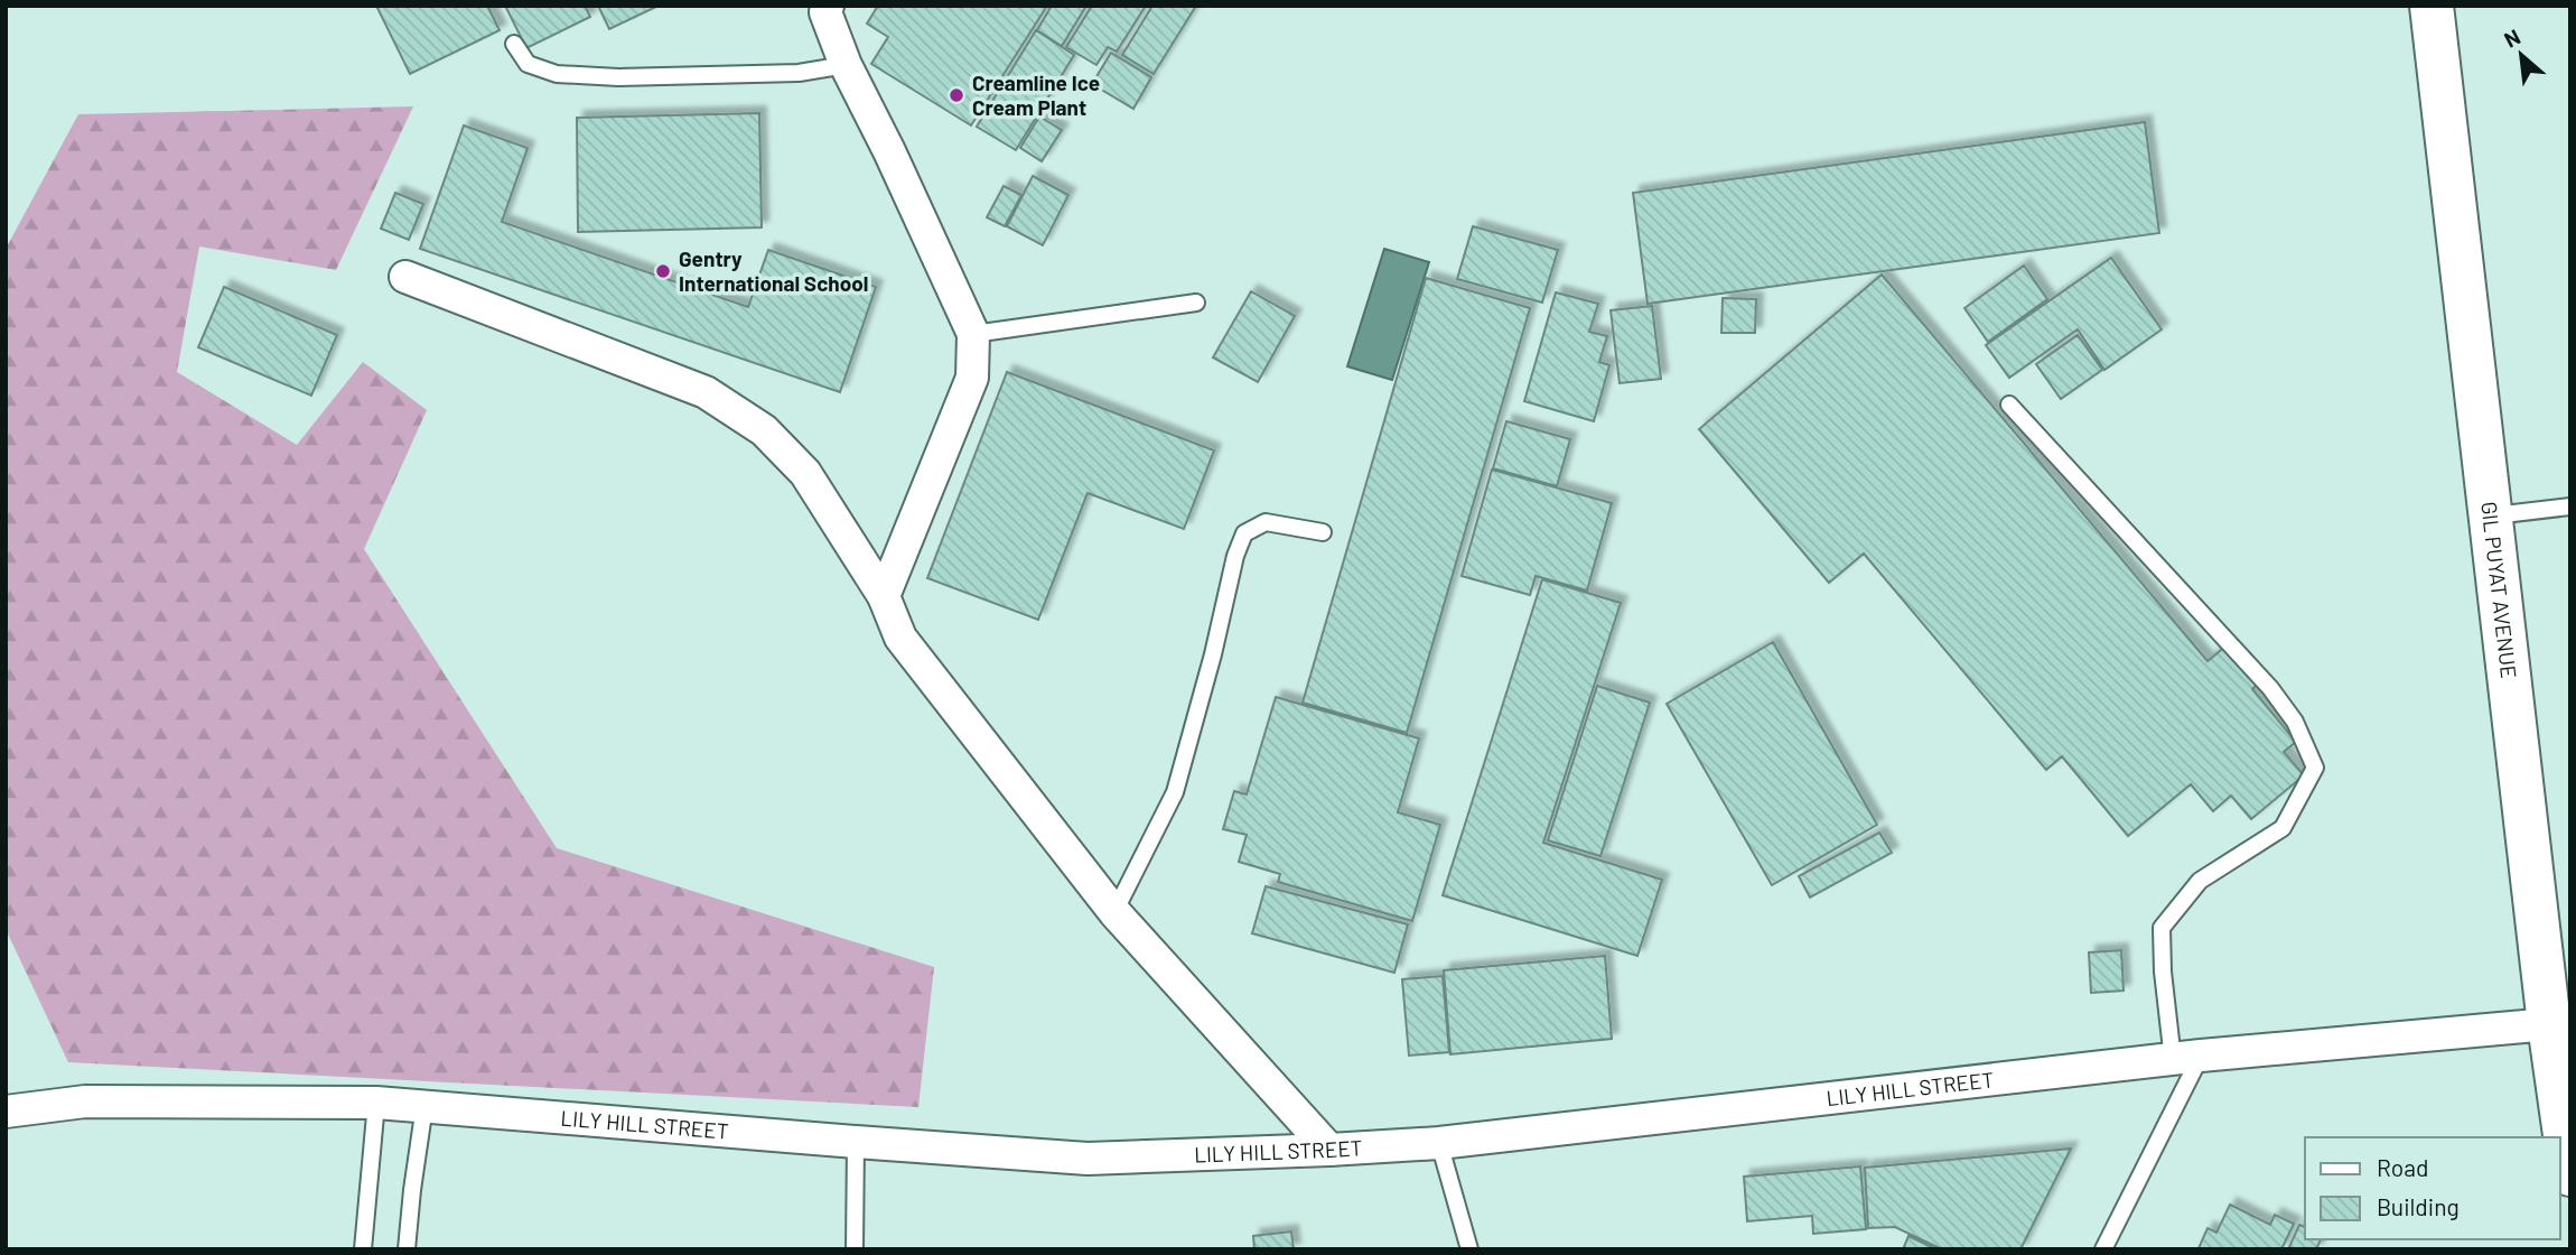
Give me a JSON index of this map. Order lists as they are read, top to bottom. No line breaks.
{"streets":{"main road":["GIL PUYAT AVENUE"],"street":["LILY HILL STREET"]},"crossings":[["GIL PUYAT AVENUE","LILY HILL STREET"]],"places":["Creamline Ice Cream Plant","Gentry International School"],"legend":["Road","Building"],"north":"top left"}
